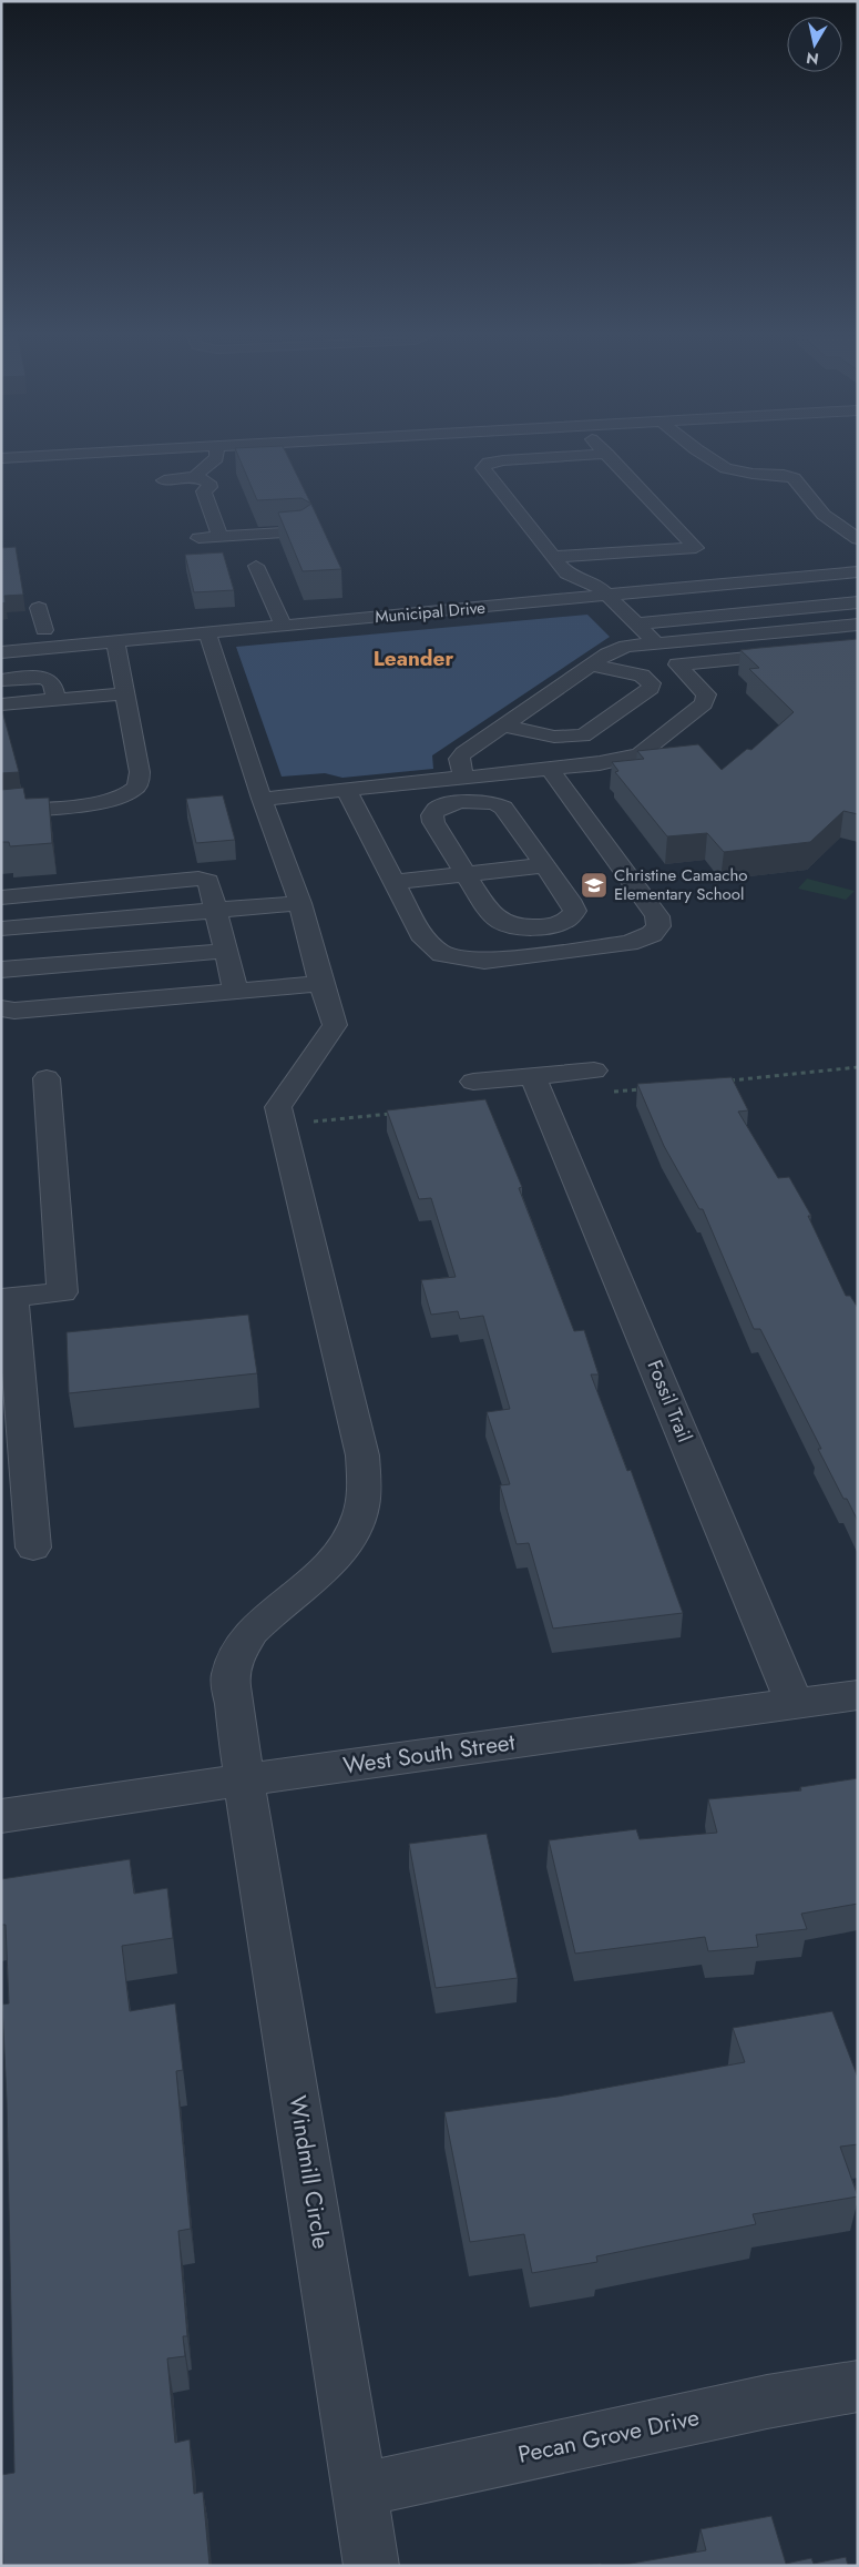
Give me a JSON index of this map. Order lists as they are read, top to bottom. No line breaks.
{"streets":{"street":["Municipal Drive","Fossil Trail","West South Street","Windmill Circle","Pecan Grove Drive"]},"crossings":[["Fossil Trail","West South Street"],["West South Street","Windmill Circle"],["Windmill Circle","Pecan Grove Drive"]],"districts":["Leander"],"places":{"school or university":["Christine Camacho Elementary School"]},"north":"bottom"}
